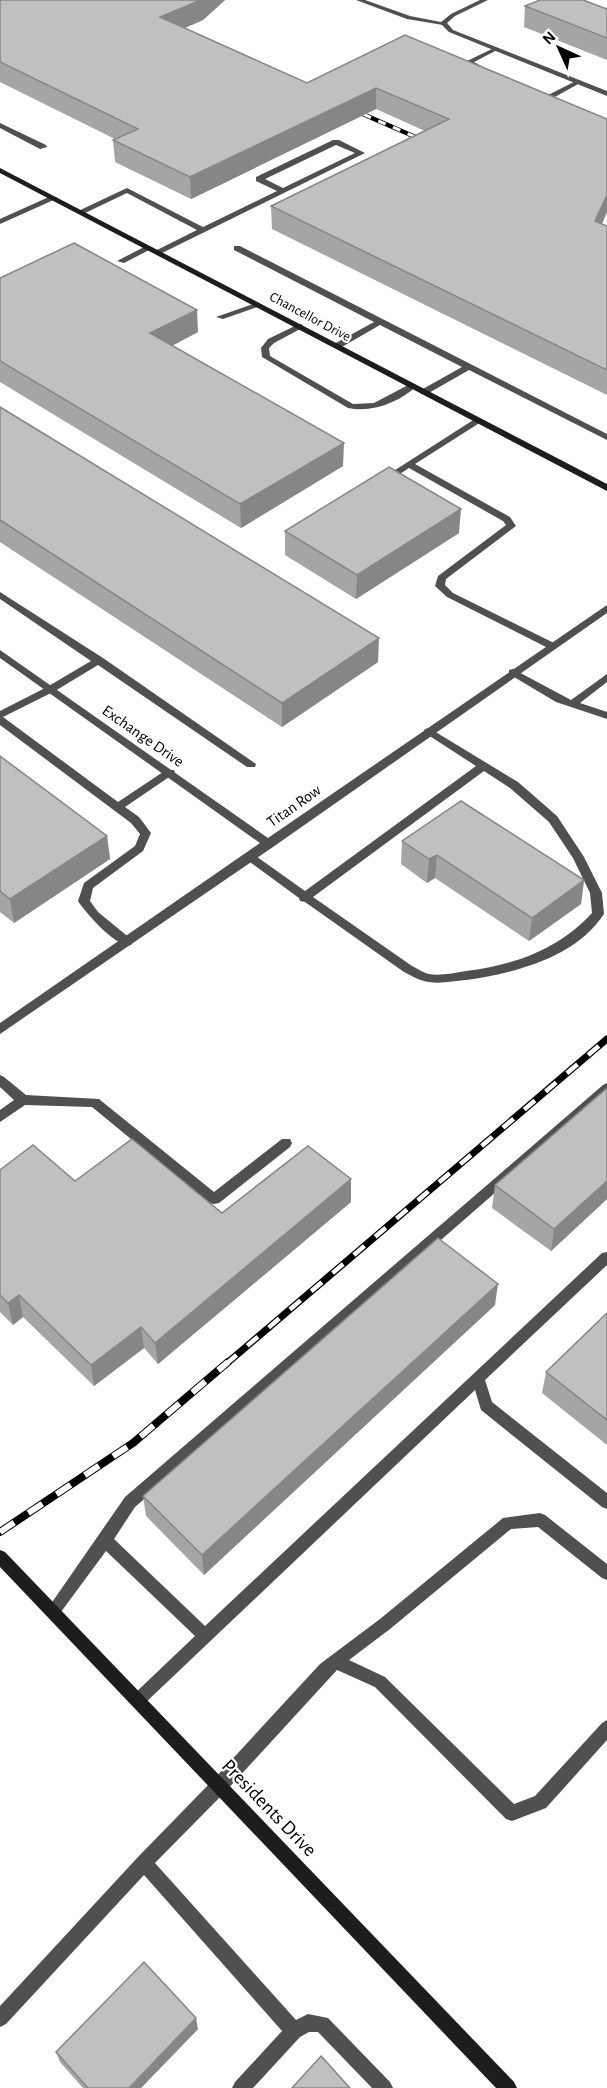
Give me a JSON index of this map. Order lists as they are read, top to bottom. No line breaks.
{"streets":{"street":["Chancellor Drive","Exchange Drive","Titan Row","Presidents Drive"]},"crossings":[["Exchange Drive","Titan Row"]],"north":"top left"}
